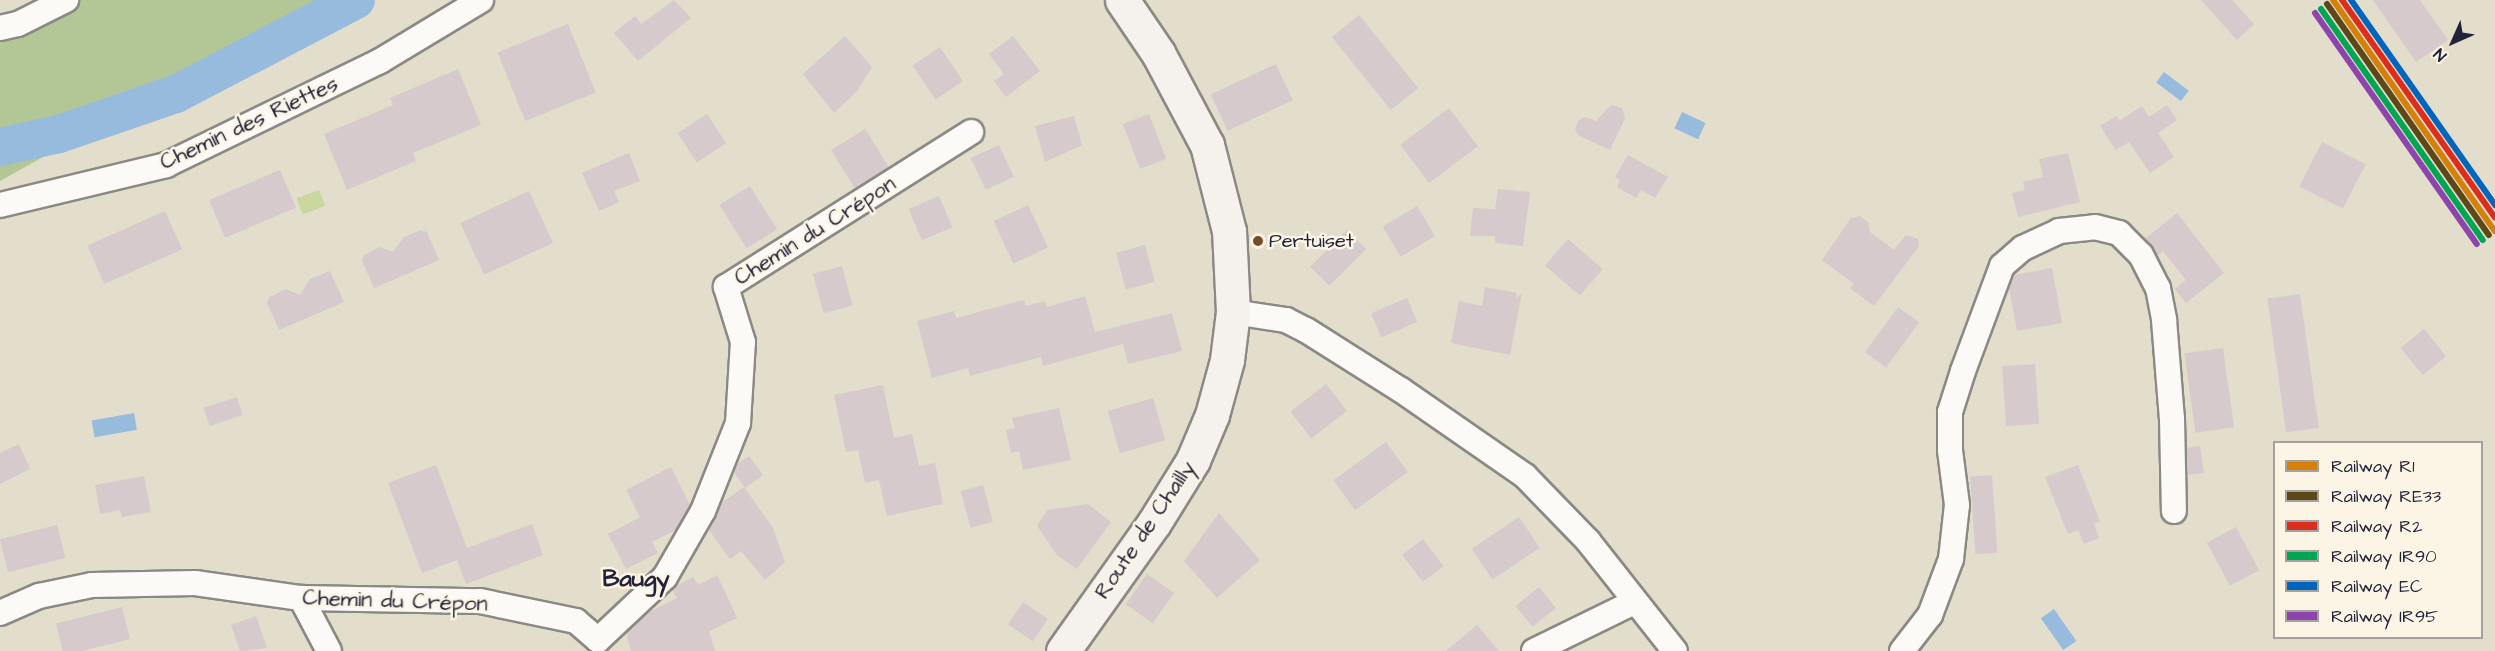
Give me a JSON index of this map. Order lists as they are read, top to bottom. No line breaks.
{"streets":{"main road":["Route de Chailly"],"street":["Chemin des Riettes","Chemin du Crépon"]},"districts":["Baugy"],"places":["Pertuiset"],"lines":["rail line R1","rail line R2","rail line EC","rail line RE33","rail line IR90","rail line IR95"],"legend":["Railway R1","Railway RE33","Railway R2","Railway IR90","Railway EC","Railway IR95"],"north":"bottom left"}
